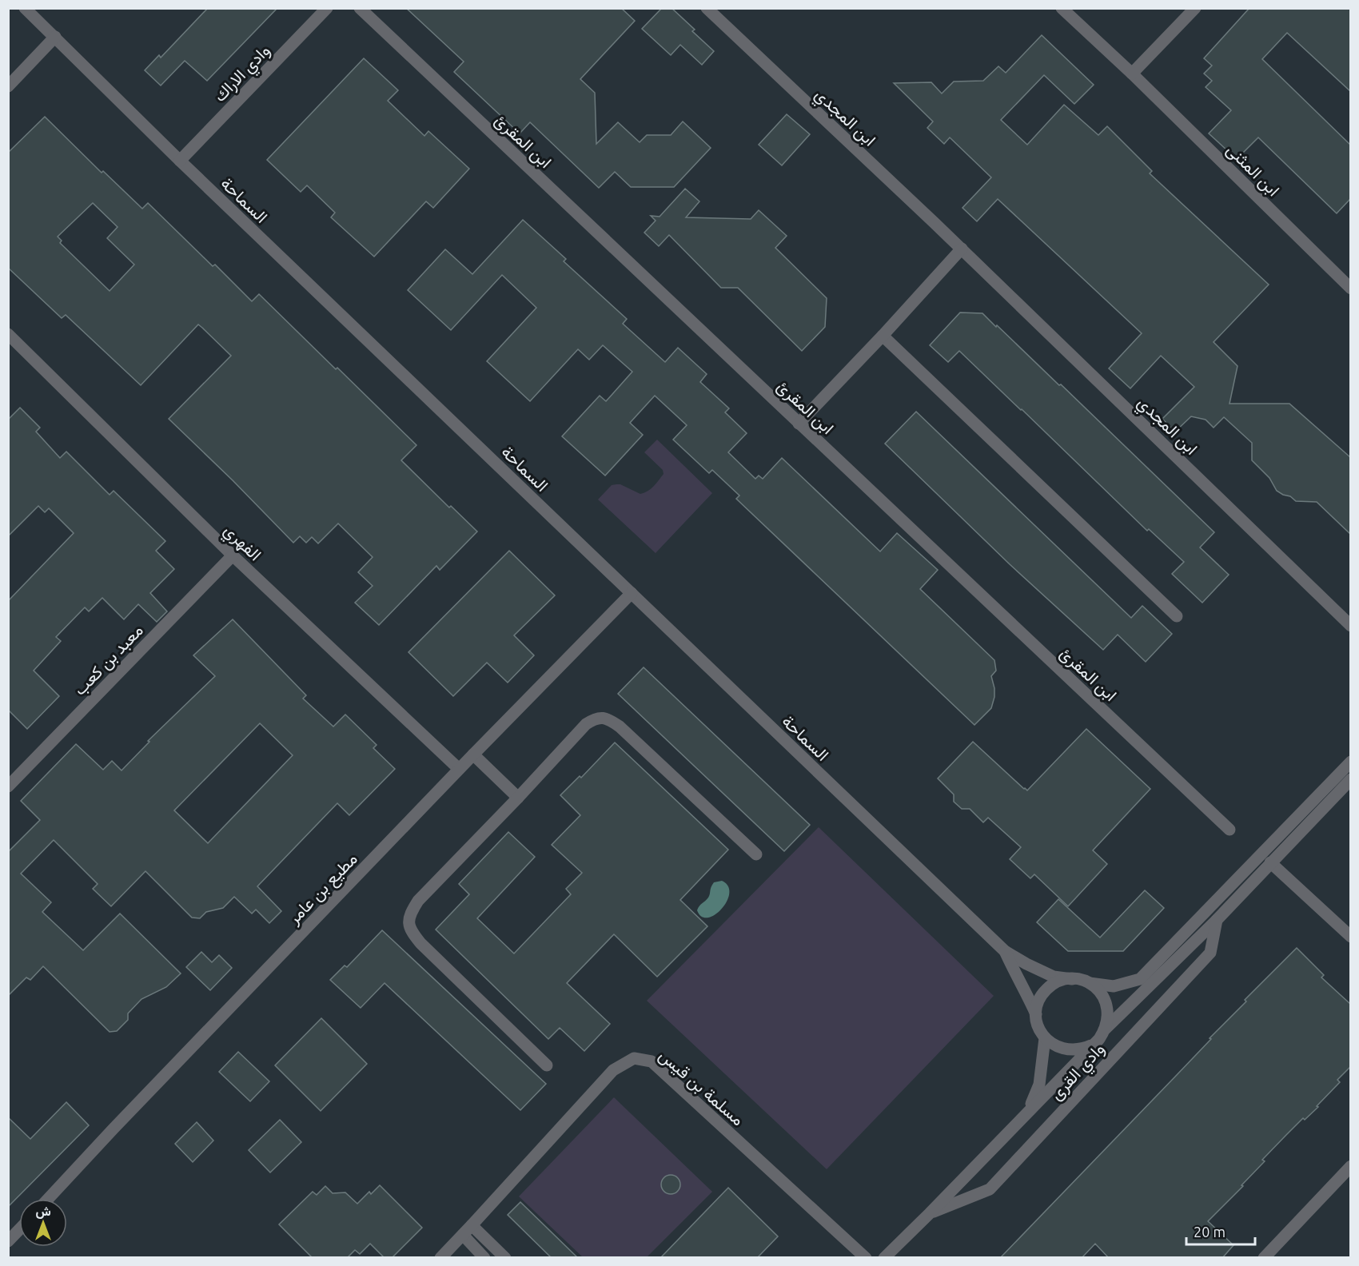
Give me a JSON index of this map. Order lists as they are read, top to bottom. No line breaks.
{"streets":{"street":["وادي الاراك","ابن المجدي","ابن المقرئ","ابن المثنى","السماحة","الفهري","معبد بن كعب","مطيع بن عامر","وادي القرى","مسلمة بن قيس"]},"crossings":[["وادي الاراك","السماحة"],["السماحة","مطيع بن عامر"],["السماحة","وادي القرى"],["الفهري","معبد بن كعب"],["الفهري","مطيع بن عامر"]],"scale_bar":"20 m","north":"top"}
